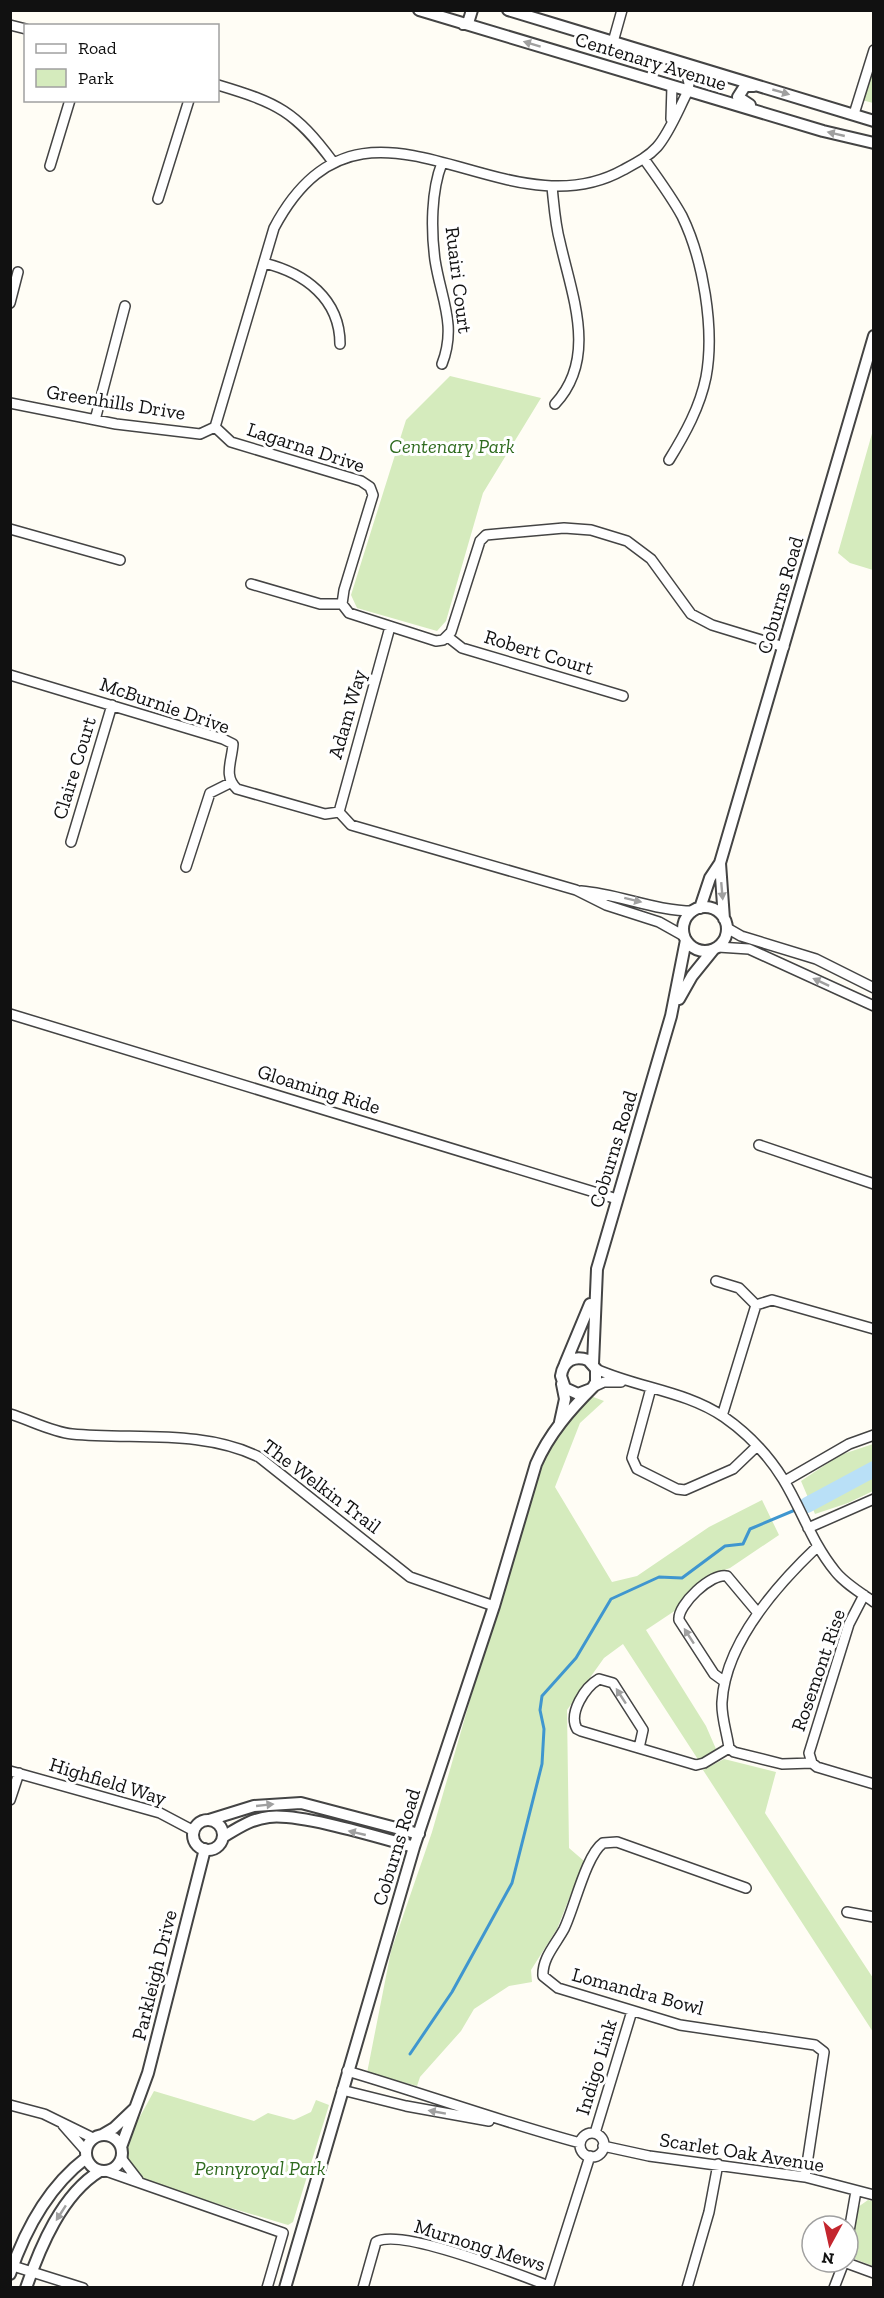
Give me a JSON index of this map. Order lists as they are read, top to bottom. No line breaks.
{"streets":{"street":["Centenary Avenue","Ruairi Court","Greenhills Drive","Lagarna Drive","Coburns Road","Robert Court","McBurnie Drive","Adam Way","Claire Court","Gloaming Ride","The Welkin Trail","Rosemont Rise","Highfield Way","Parkleigh Drive","Lomandra Bowl","Indigo Link","Scarlet Oak Avenue","Murnong Mews"]},"crossings":[["Greenhills Drive","Lagarna Drive"],["Coburns Road","Gloaming Ride"],["Coburns Road","The Welkin Trail"],["McBurnie Drive","Claire Court"],["Highfield Way","Parkleigh Drive"],["Lomandra Bowl","Indigo Link"],["Lomandra Bowl","Scarlet Oak Avenue"],["Indigo Link","Scarlet Oak Avenue"]],"parks":["Centenary Park","Pennyroyal Park"],"legend":["Road","Park"],"north":"bottom"}
